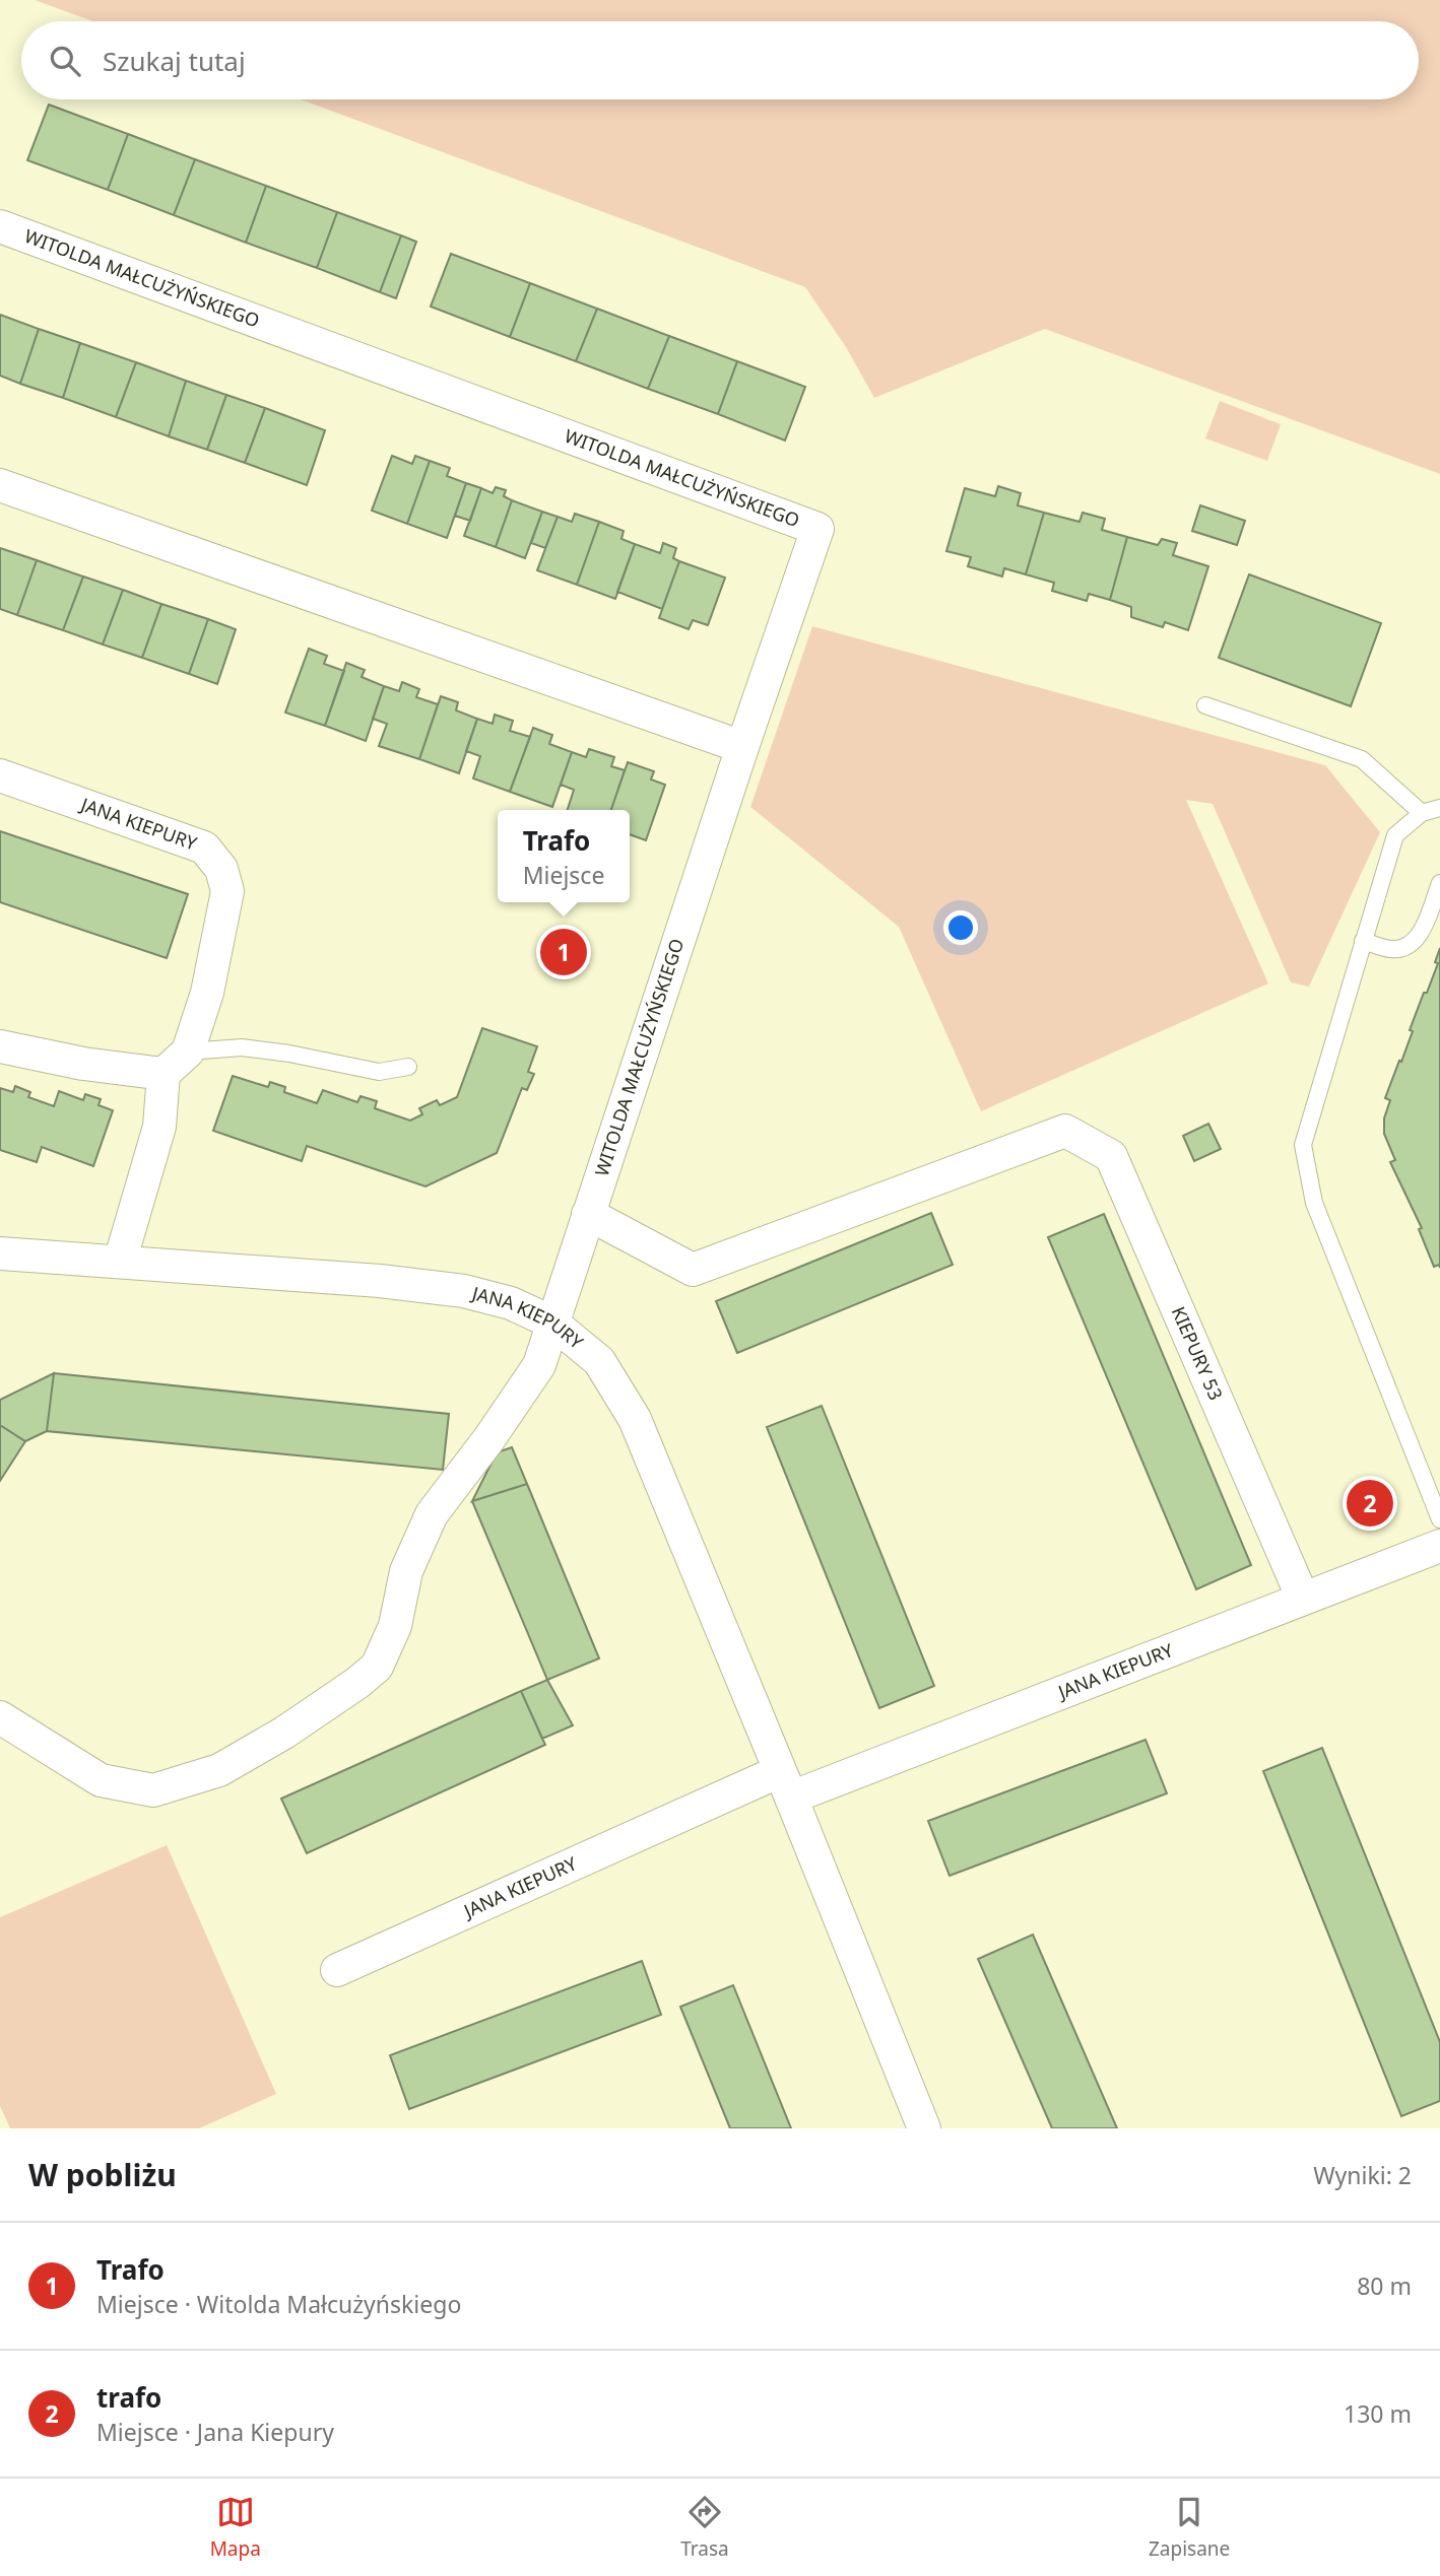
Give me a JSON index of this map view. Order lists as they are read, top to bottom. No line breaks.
{"streets":{"street":["WITOLDA MAŁCUŻYŃSKIEGO","JANA KIEPURY","KIEPURY 53"]},"crossings":[["WITOLDA MAŁCUŻYŃSKIEGO","JANA KIEPURY"],["WITOLDA MAŁCUŻYŃSKIEGO","KIEPURY 53"],["JANA KIEPURY","KIEPURY 53"]],"page":{"search":"Szukaj tutaj","popup":["Trafo","Miejsce"],"pins":["1","2"],"heading":["W pobliżu","Wyniki: 2"],"list":[{"mark":"1","name":"Trafo","note":"Miejsce · Witolda Małcużyńskiego","value":"80 m"},{"mark":"2","name":"trafo","note":"Miejsce · Jana Kiepury","value":"130 m"}],"nav":["Mapa","Trasa","Zapisane"]}}
